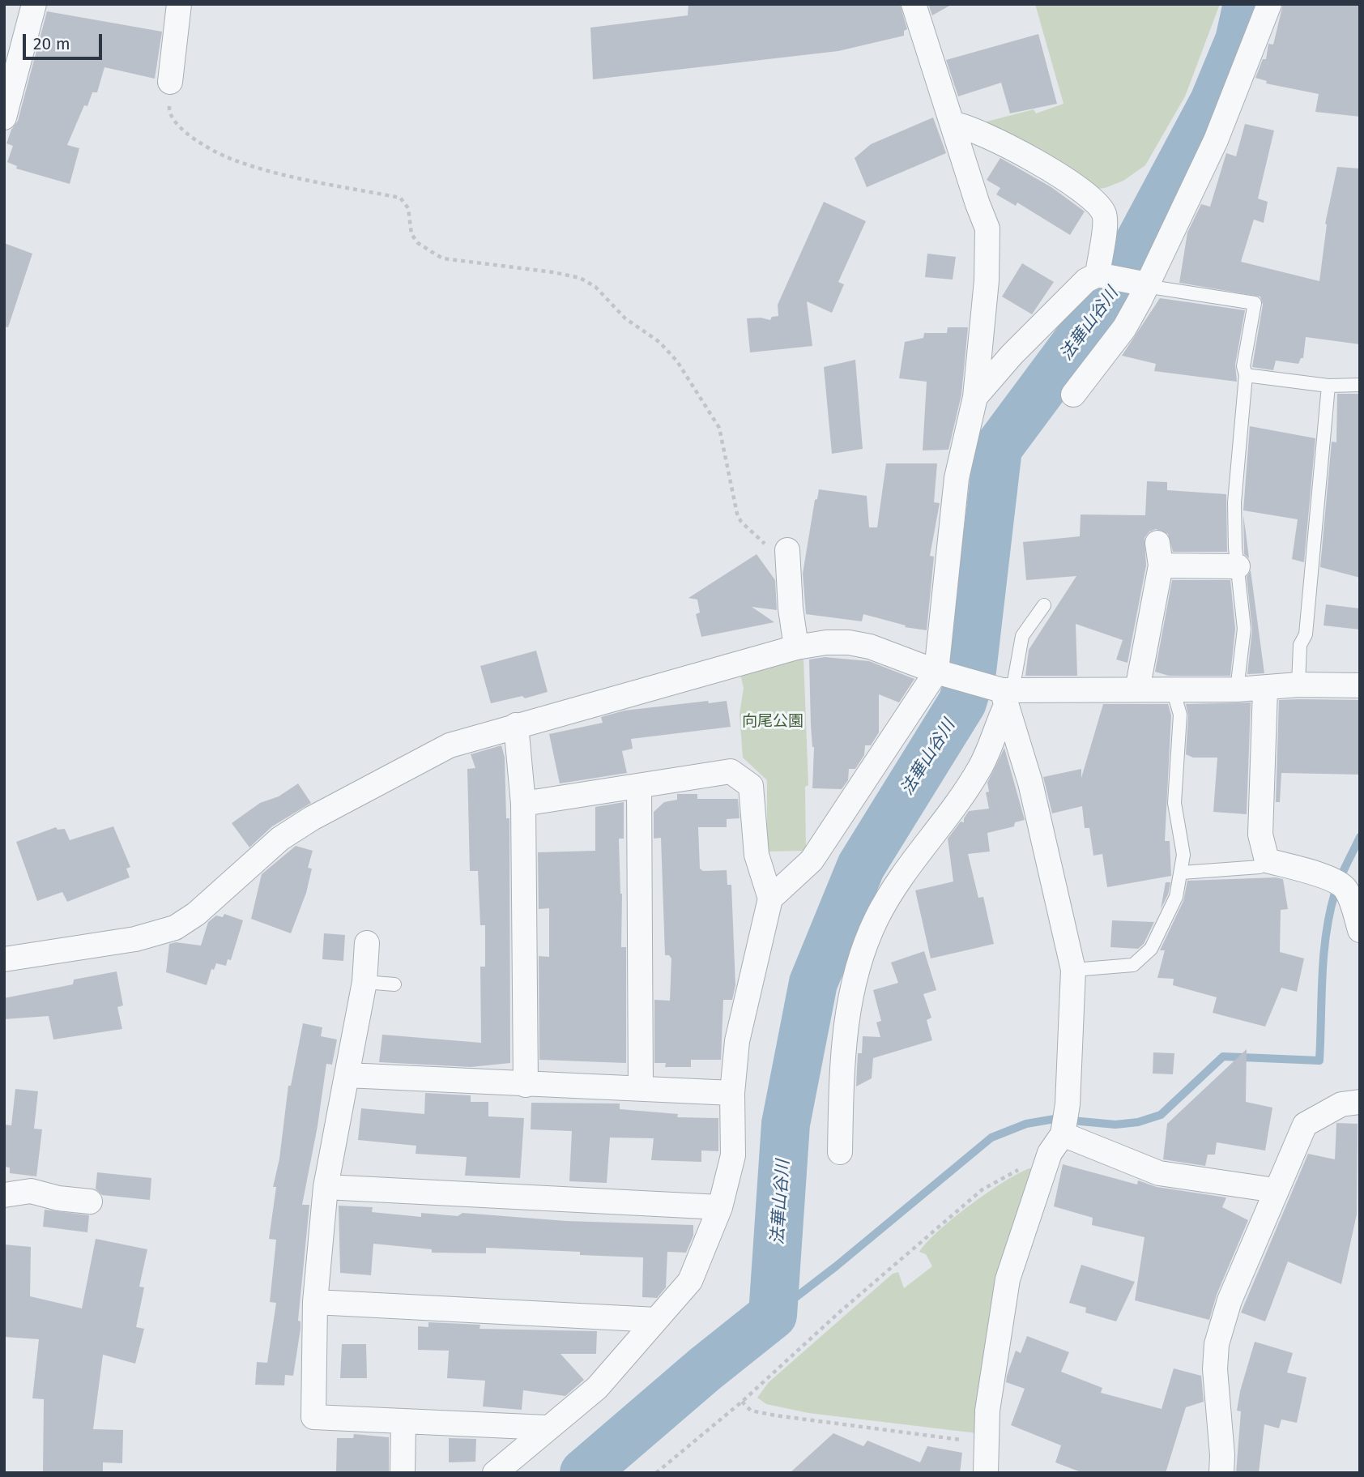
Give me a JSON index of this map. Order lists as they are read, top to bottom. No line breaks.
{"water":["法華山谷川"],"parks":["向尾公園"],"scale_bar":"20 m"}
